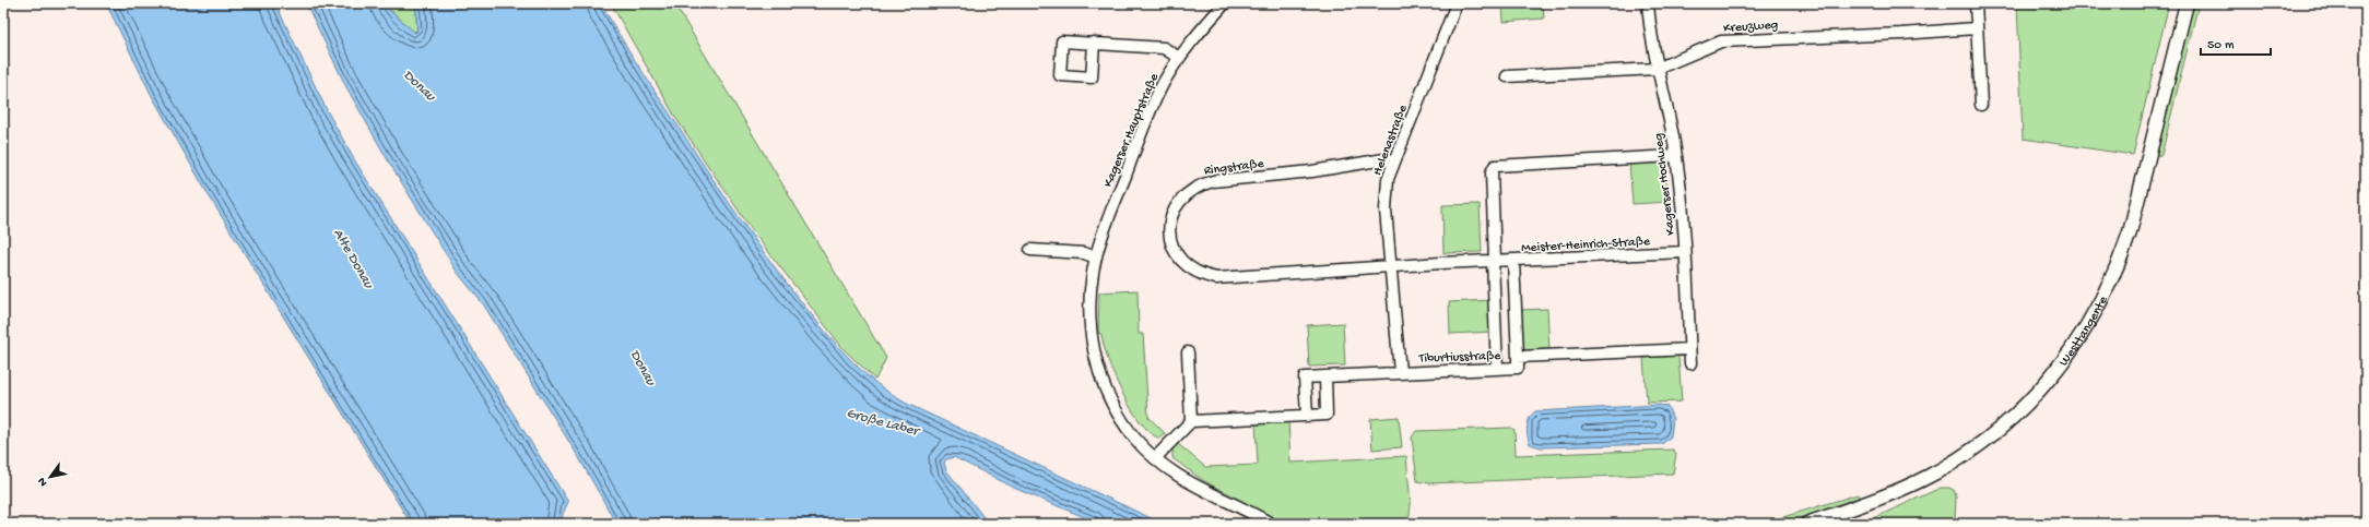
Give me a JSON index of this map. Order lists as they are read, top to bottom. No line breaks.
{"streets":{"main road":["Westtangente"],"street":["Kreuzweg","Kagerser Hauptstraße","Helenastraße","Ringstraße","Kagerser Hochweg","Meister-Heinrich-Straße","Tiburtiusstraße"]},"crossings":[["Kreuzweg","Kagerser Hochweg"],["Helenastraße","Ringstraße"],["Helenastraße","Meister-Heinrich-Straße"],["Helenastraße","Tiburtiusstraße"],["Ringstraße","Meister-Heinrich-Straße"],["Kagerser Hochweg","Meister-Heinrich-Straße"],["Kagerser Hochweg","Tiburtiusstraße"],["Meister-Heinrich-Straße","Tiburtiusstraße"]],"water":["Donau","Alte Donau","Große Laber"],"scale_bar":"50 m","north":"bottom left"}
